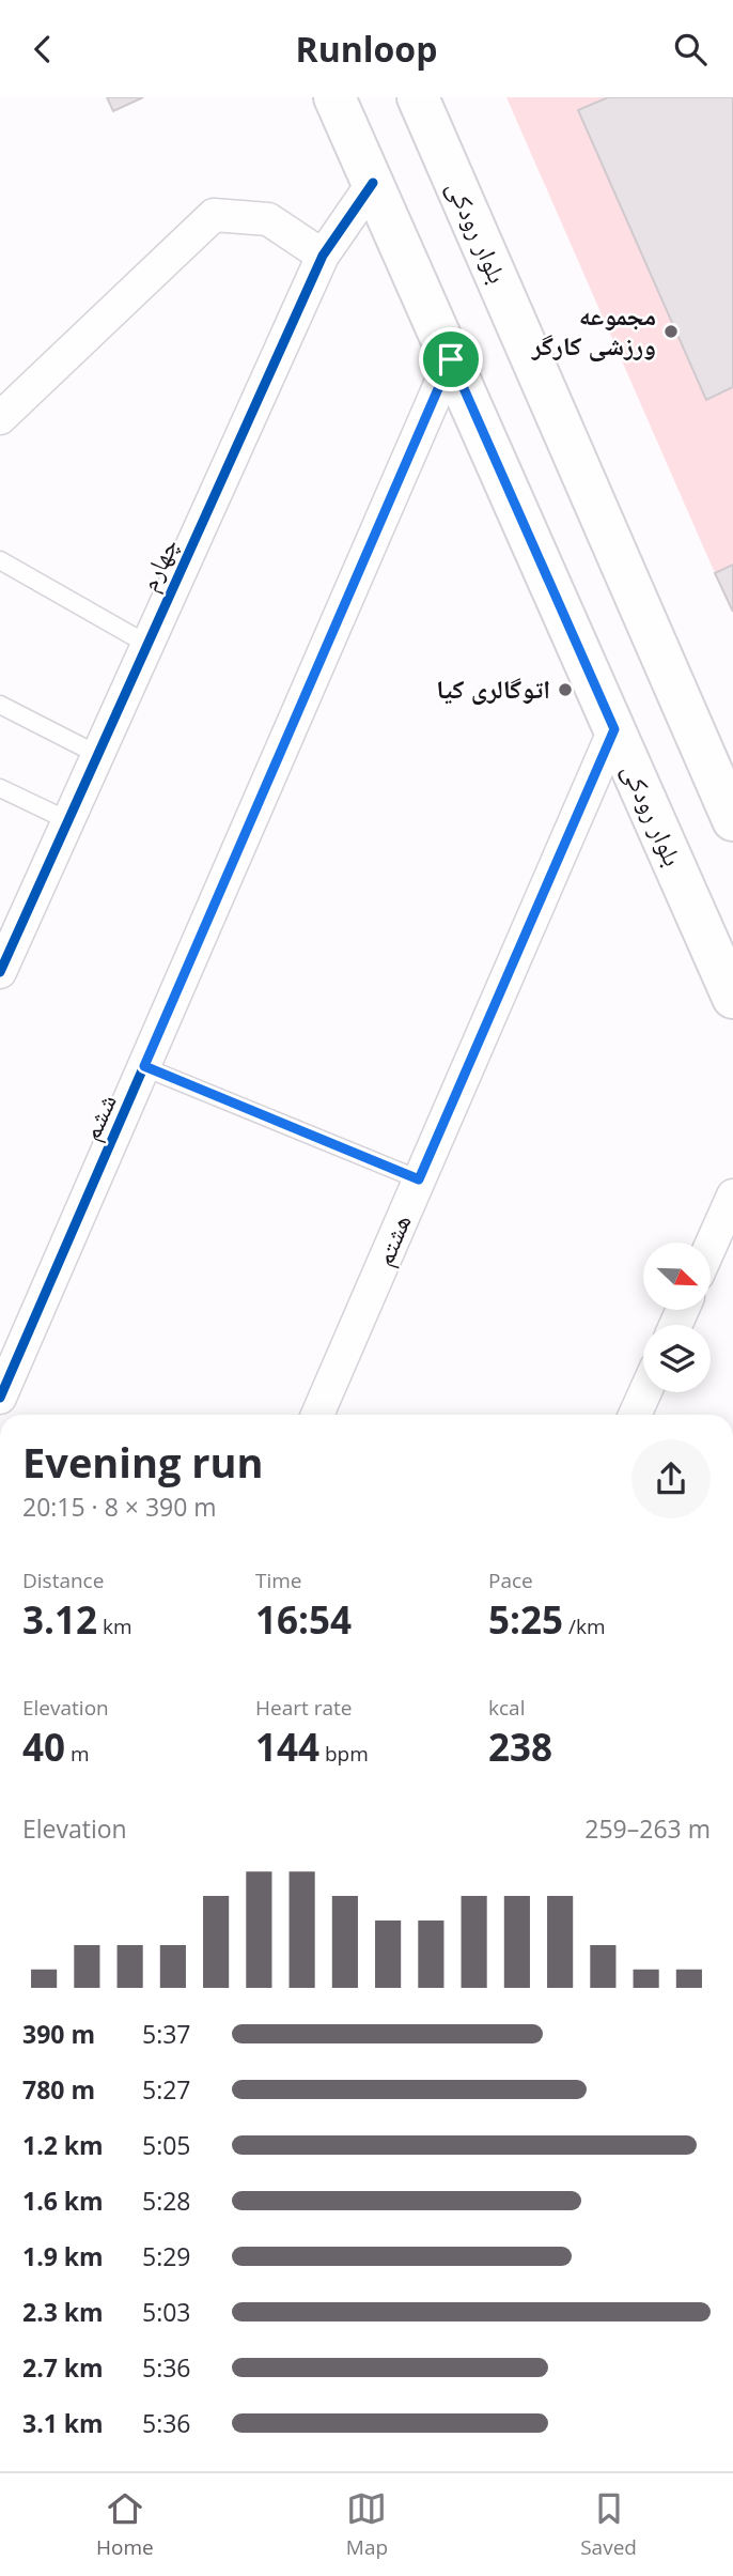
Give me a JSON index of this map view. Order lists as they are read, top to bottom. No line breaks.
{"streets":{"main road":["بلوار رودکی"],"street":["چهارم","ششم","هشتم"]},"crossings":[["بلوار رودکی","چهارم"],["بلوار رودکی","ششم"],["بلوار رودکی","هشتم"]],"places":["مجموعه ورزشی کارگر","اتوگالری کیا"],"north":"bottom right","page":{"header":"Runloop","heading":["Evening run","20:15 · 8 × 390 m"],"stats":[["Distance","3.12 km"],["Time","16:54"],["Pace","5:25 /km"],["Elevation","40 m"],["Heart rate","144 bpm"],["kcal","238"]],"chart":["Elevation","259–263 m"],"list":[{"name":"390 m","note":"5:37"},{"name":"780 m","note":"5:27"},{"name":"1.2 km","note":"5:05"},{"name":"1.6 km","note":"5:28"},{"name":"1.9 km","note":"5:29"},{"name":"2.3 km","note":"5:03"},{"name":"2.7 km","note":"5:36"},{"name":"3.1 km","note":"5:36"}],"tabs":["Home","Map","Saved"]}}
